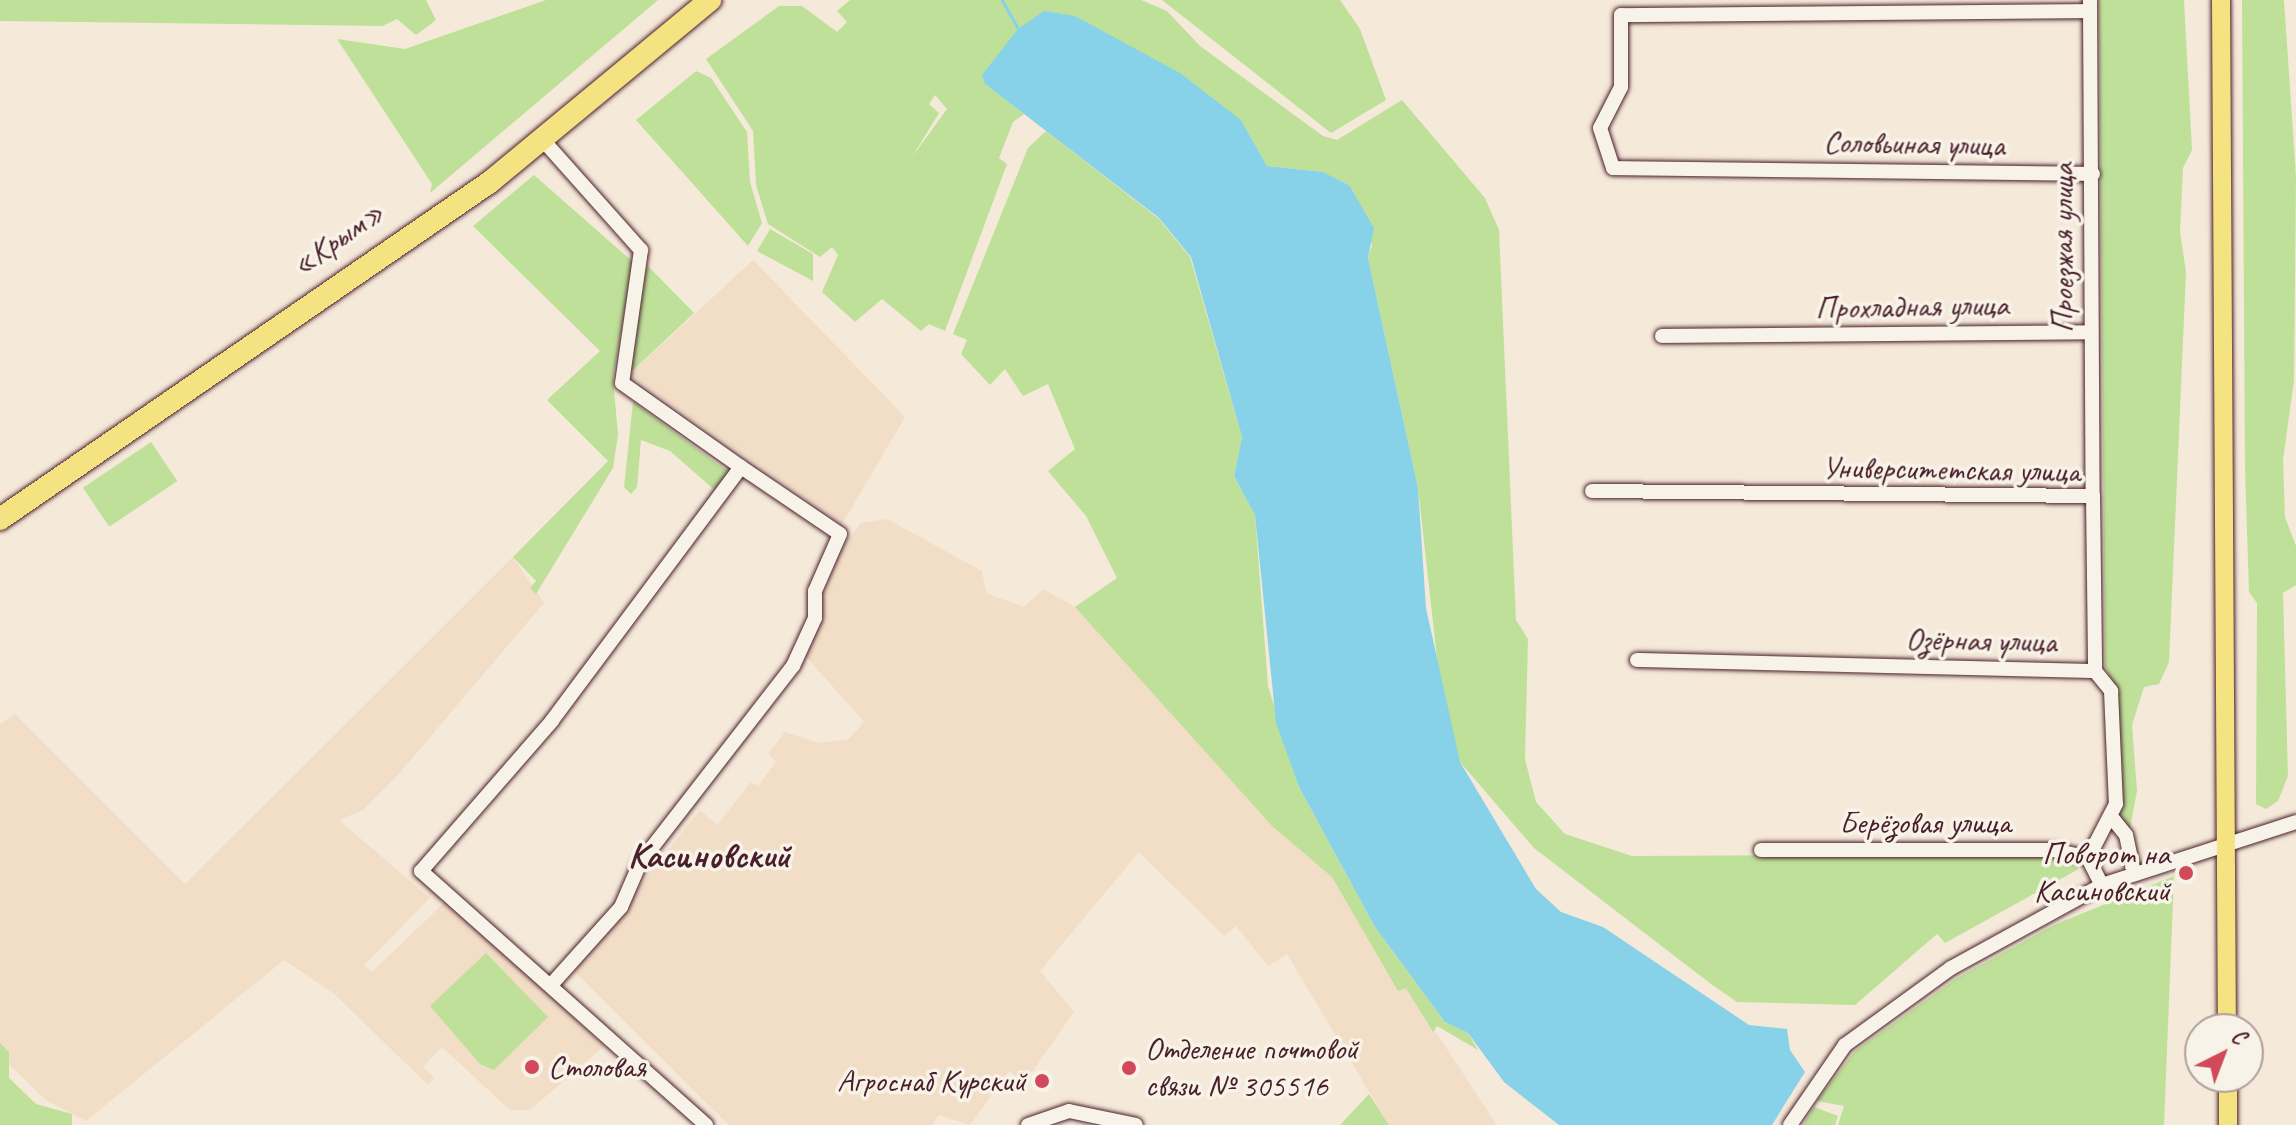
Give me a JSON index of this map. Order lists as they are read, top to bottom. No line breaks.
{"streets":{"highway":["«Крым»"],"street":["Соловьиная улица","Проезжая улица","Прохладная улица","Университетская улица","Озёрная улица","Берёзовая улица"]},"crossings":[["Соловьиная улица","Проезжая улица"],["Проезжая улица","Прохладная улица"],["Проезжая улица","Университетская улица"],["Университетская улица","Озёрная улица"]],"districts":["Касиновский"],"places":["Поворот на Касиновский","Столовая","Отделение почтовой связи № 305516","Агроснаб Курский"],"north":"top right"}
